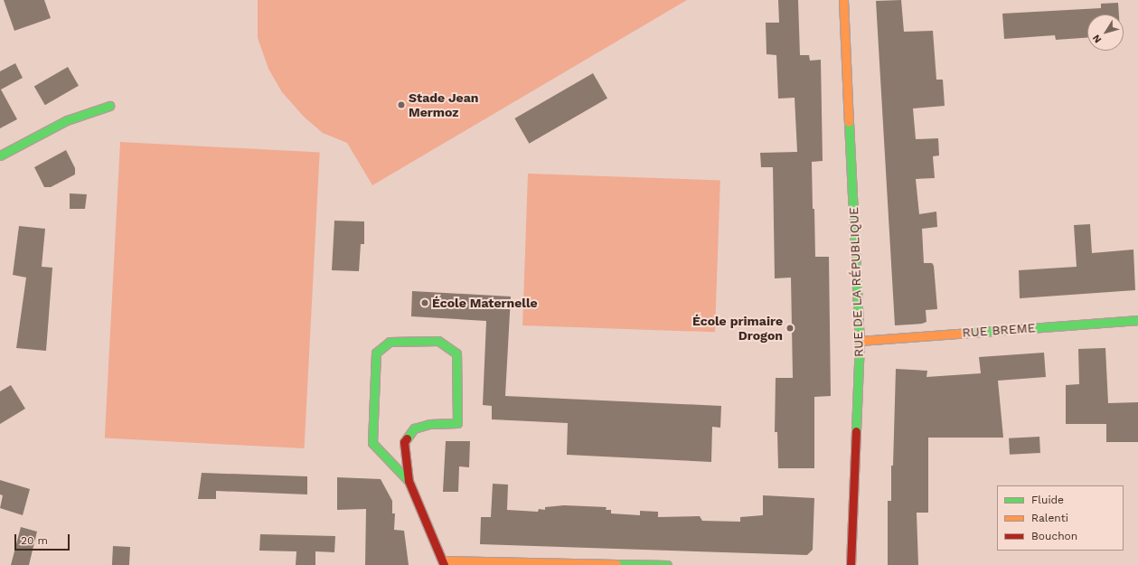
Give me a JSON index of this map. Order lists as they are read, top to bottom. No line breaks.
{"streets":{"street":["RUE DE LA RÉPUBLIQUE","RUE BREME"]},"crossings":[["RUE DE LA RÉPUBLIQUE","RUE BREME"]],"places":["Stade Jean Mermoz","École Maternelle","École primaire Drogon"],"legend":["Fluide","Ralenti","Bouchon"],"scale_bar":"20 m","north":"bottom left"}
